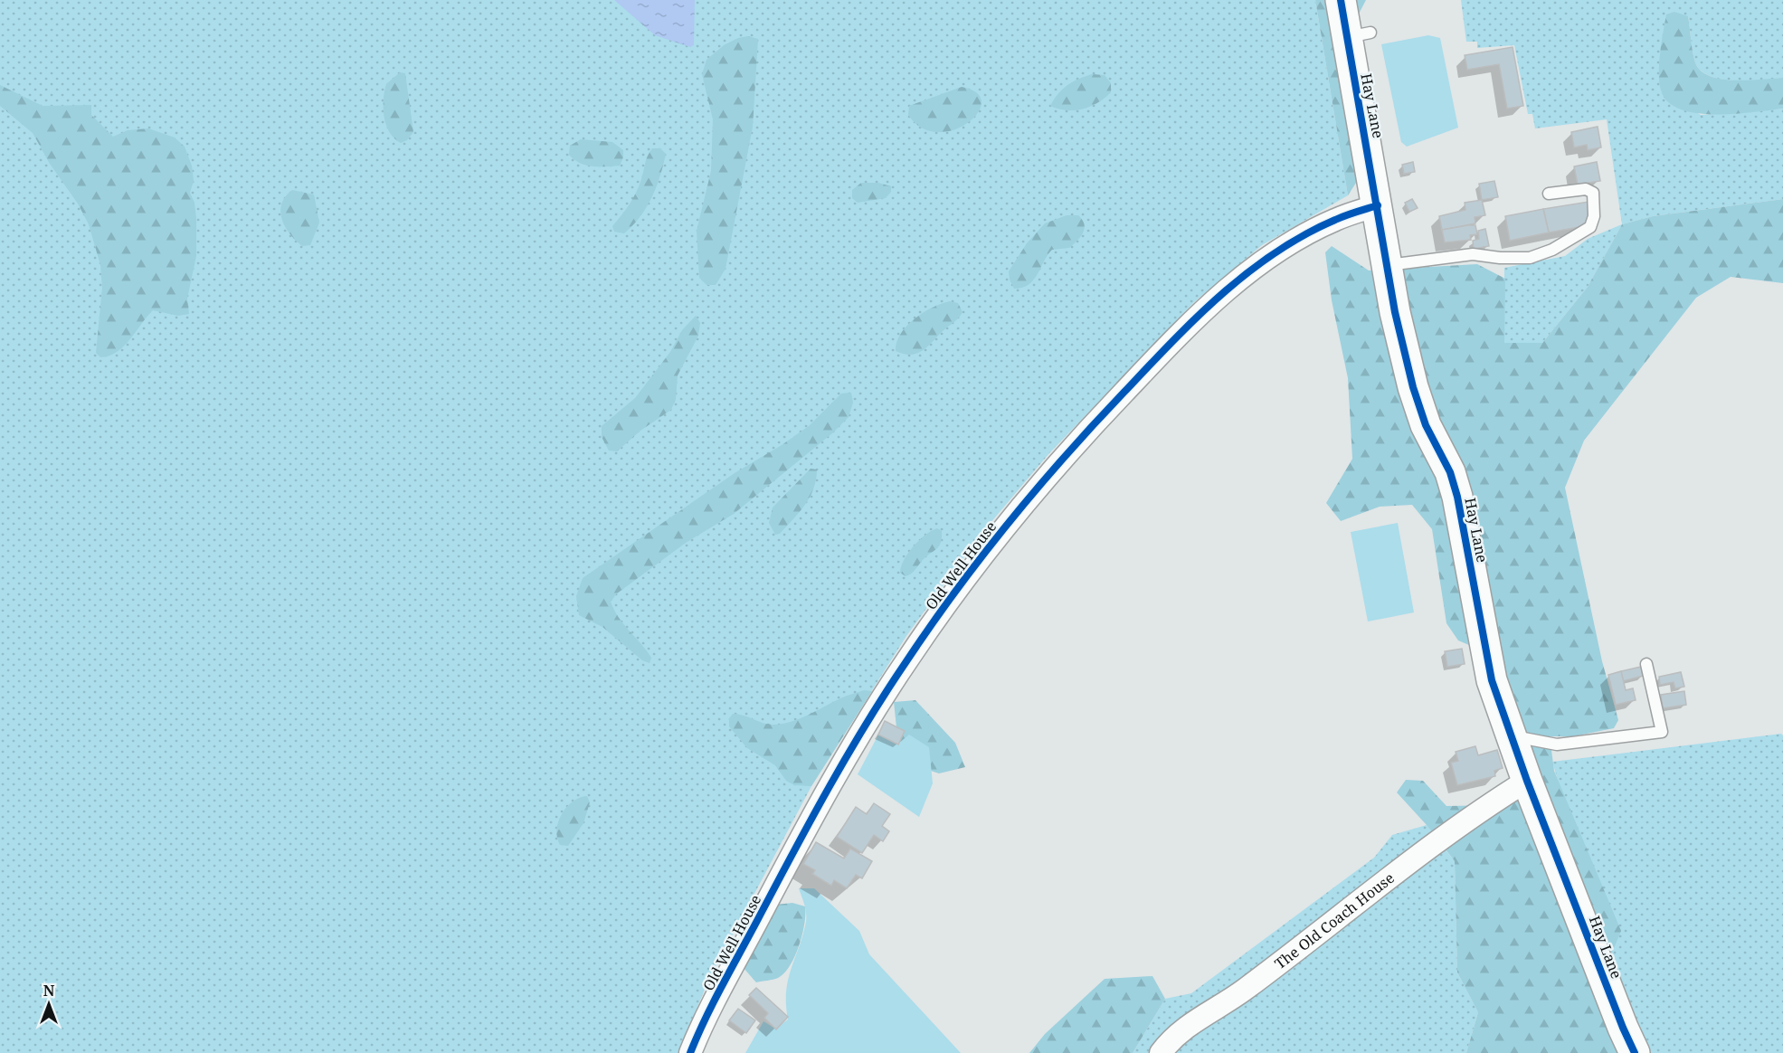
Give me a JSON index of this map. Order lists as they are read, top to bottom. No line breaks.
{"streets":{"street":["Hay Lane","Old Well House","The Old Coach House"]},"crossings":[["Hay Lane","Old Well House"],["Hay Lane","The Old Coach House"]],"north":"top"}
